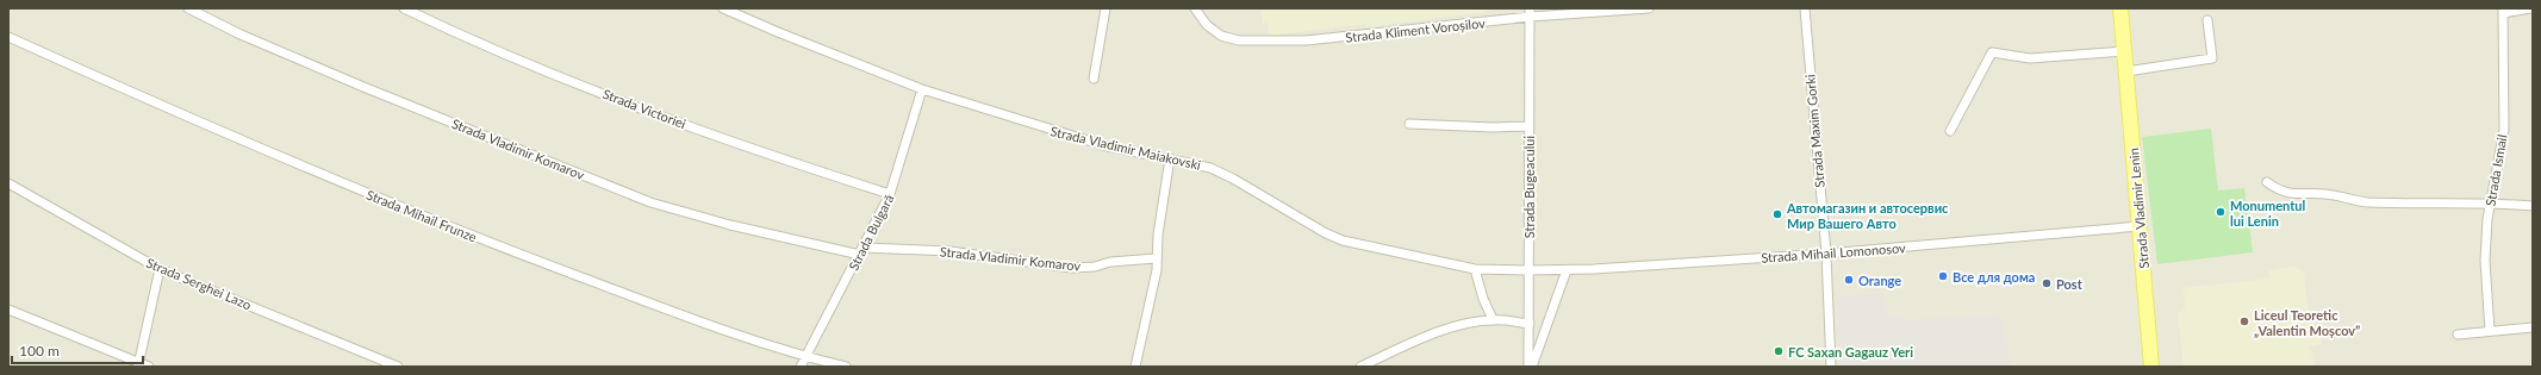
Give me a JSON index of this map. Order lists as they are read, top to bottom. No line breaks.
{"streets":{"main road":["Strada Vladimir Lenin"],"street":["Strada Kliment Voroșilov","Strada Victoriei","Strada Maxim Gorki","Strada Vladimir Maiakovski","Strada Vladimir Komarov","Strada Ismail","Strada Bugeacului","Strada Mihail Frunze","Strada Bulgară","Strada Mihail Lomonosov","Strada Serghei Lazo"]},"crossings":[["Strada Kliment Voroșilov","Strada Bugeacului"],["Strada Victoriei","Strada Bulgară"],["Strada Maxim Gorki","Strada Mihail Lomonosov"],["Strada Vladimir Maiakovski","Strada Bugeacului"],["Strada Vladimir Maiakovski","Strada Bulgară"],["Strada Vladimir Maiakovski","Strada Mihail Lomonosov"],["Strada Vladimir Komarov","Strada Bulgară"],["Strada Bugeacului","Strada Mihail Lomonosov"],["Strada Vladimir Lenin","Strada Mihail Lomonosov"],["Strada Mihail Frunze","Strada Bulgară"]],"places":["Monumentul lui Lenin","Автомагазин и автосервис Мир Вашего Авто","Все для дома","Orange","Post","Liceul Teoretic „Valentin Moșcov”","FC Saxan Gagauz Yeri"],"scale_bar":"100 m"}
